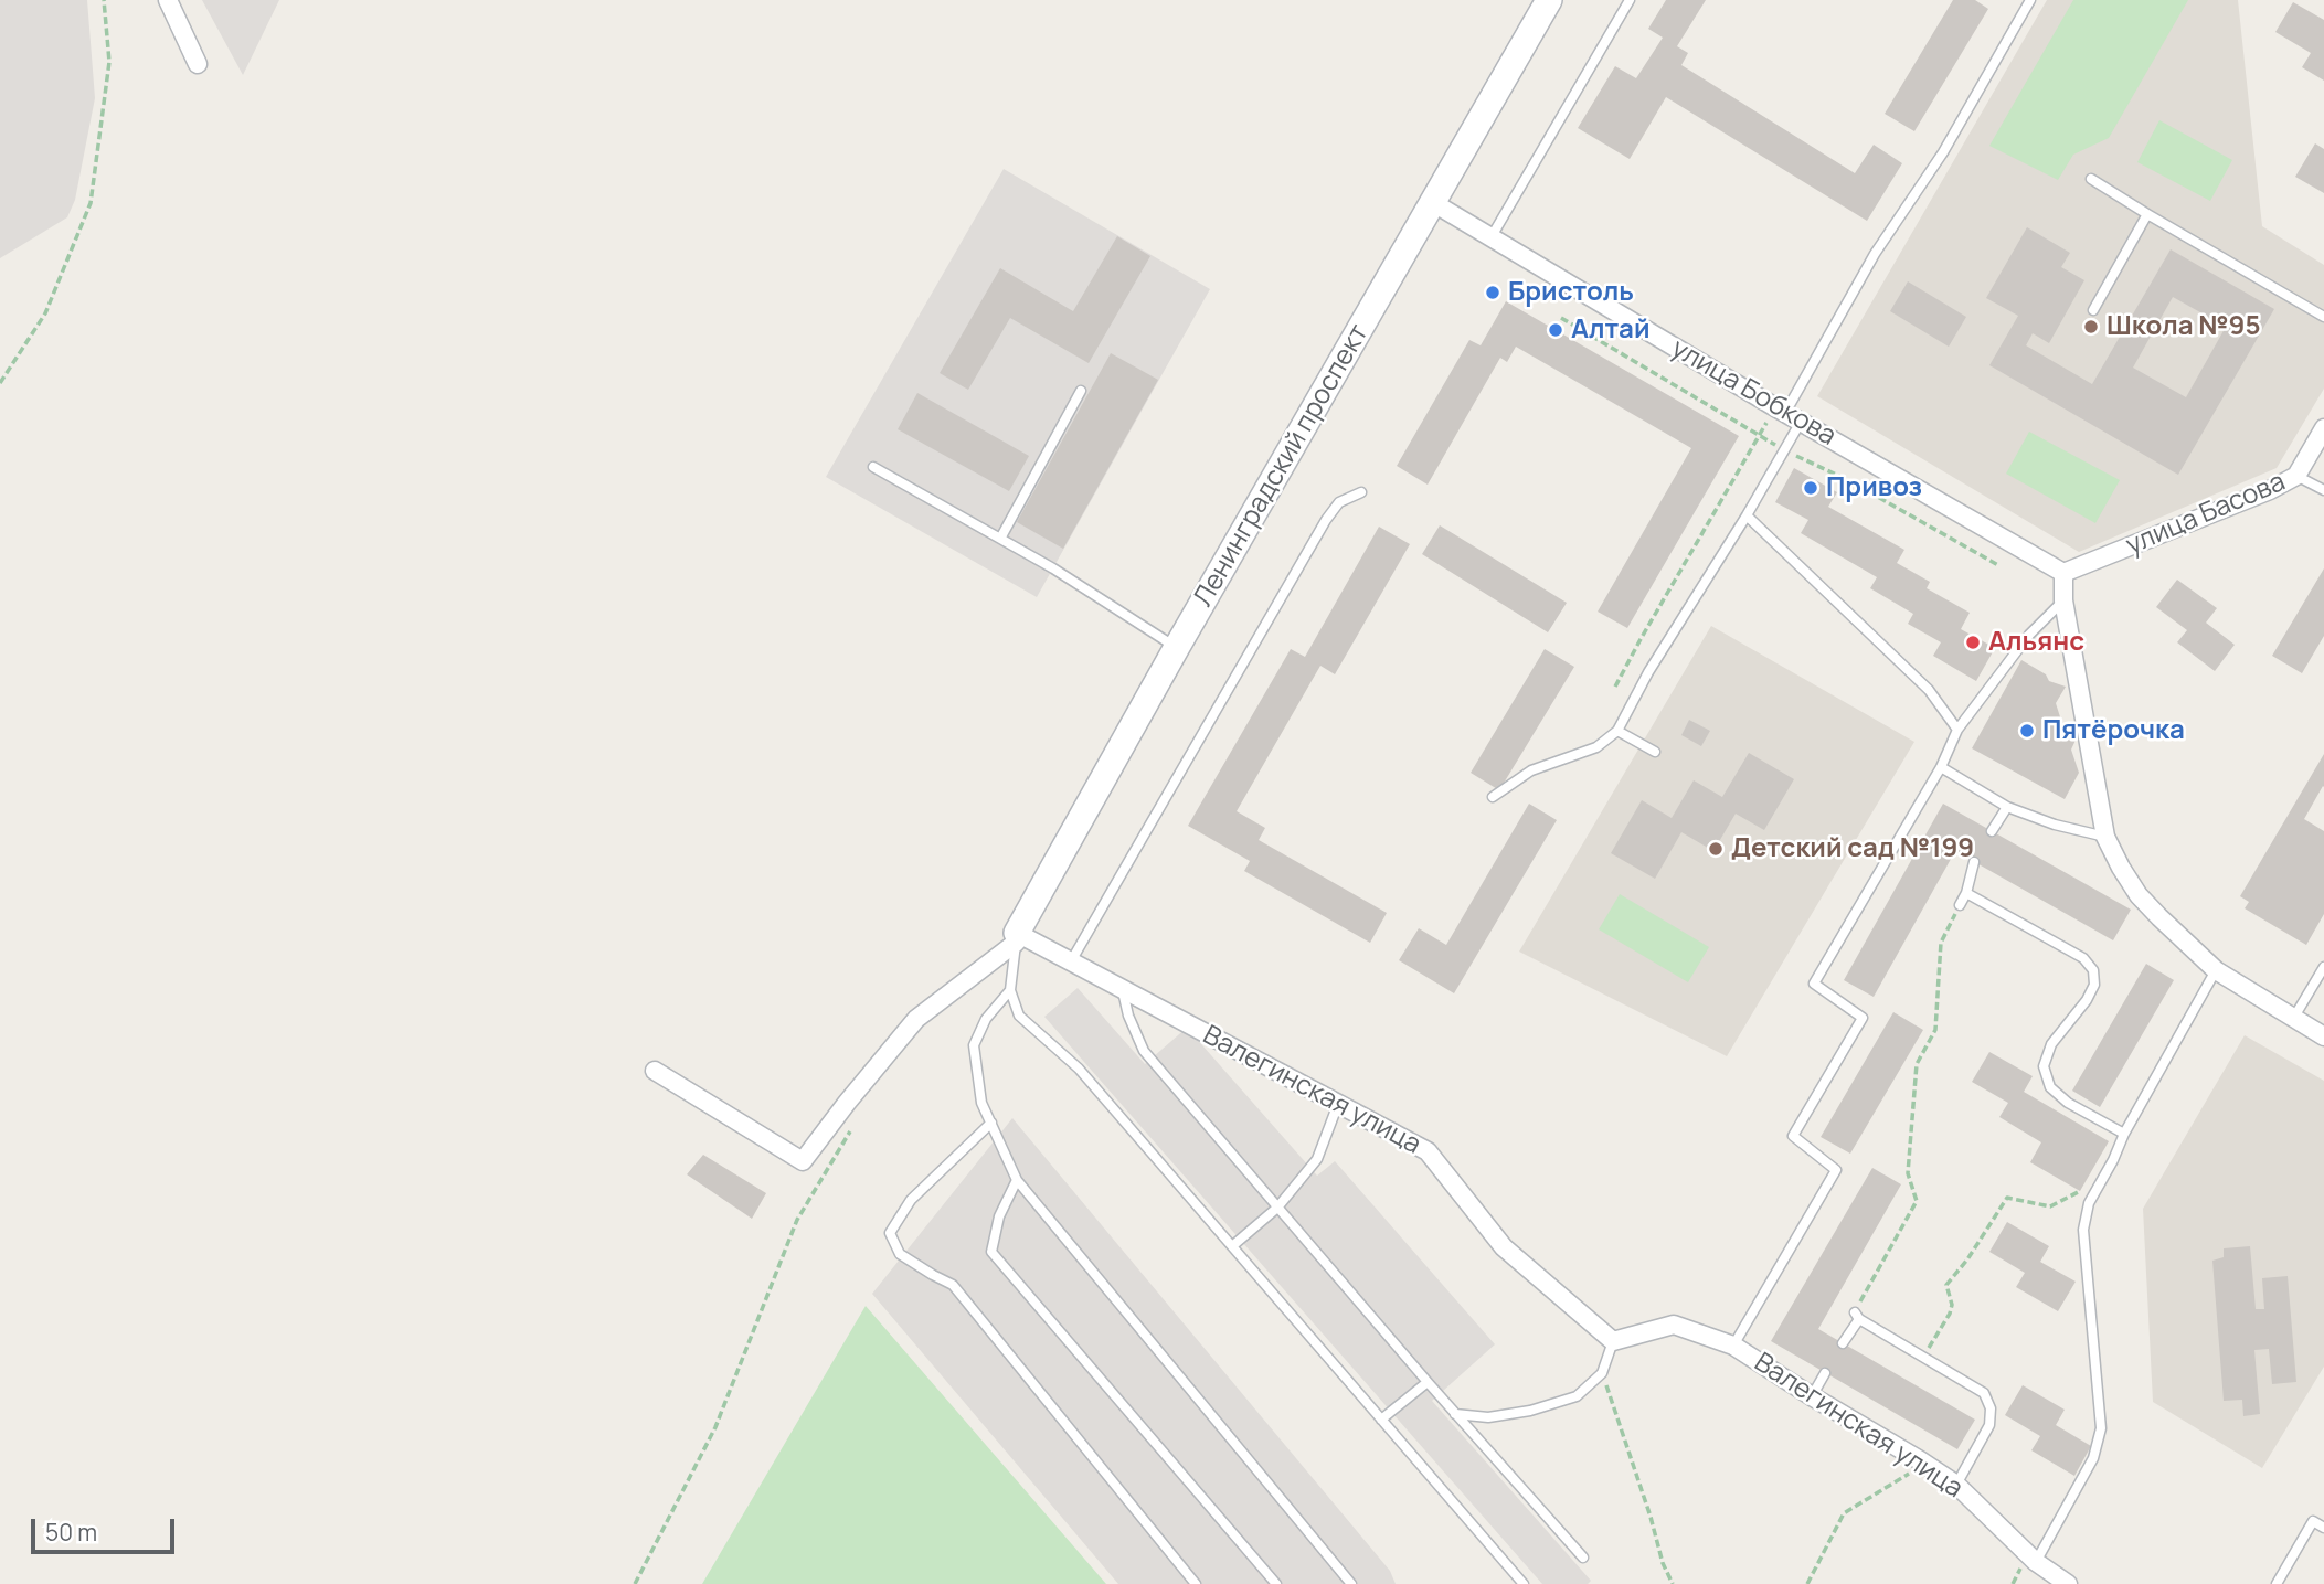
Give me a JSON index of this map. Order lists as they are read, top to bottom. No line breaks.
{"streets":{"street":["улица Бобкова","Ленинградский проспект","улица Басова","Валегинская улица"]},"crossings":[["улица Бобкова","Ленинградский проспект"],["улица Бобкова","улица Басова"],["Ленинградский проспект","Валегинская улица"]],"places":["Бристоль","Школа №95","Алтай","Привоз","Альянс","Пятёрочка","Детский сад №199"],"scale_bar":"50 m"}
